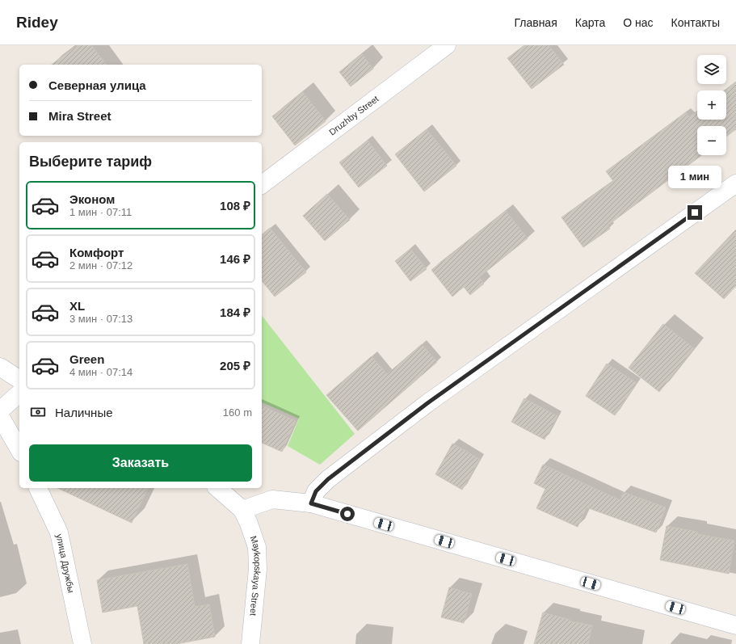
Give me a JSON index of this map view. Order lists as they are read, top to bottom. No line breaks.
{"streets":{"street":["Druzhby Street","улица Дружбы","Maykopskaya Street"]},"page":{"header":"Ridey","nav":["Главная","Карта","О нас","Контакты"],"map_buttons":["+","−"],"banner":["Северная улица","Mira Street"],"heading":"Выберите тариф","bubble":"1 мин","list":[{"name":"Эконом","note":"1 мин · 07:11","value":"108 ₽"},{"name":"Комфорт","note":"2 мин · 07:12","value":"146 ₽"},{"name":"XL","note":"3 мин · 07:13","value":"184 ₽"},{"name":"Green","note":"4 мин · 07:14","value":"205 ₽"}],"pay":["Наличные","160 m"],"buttons":"Заказать"}}
